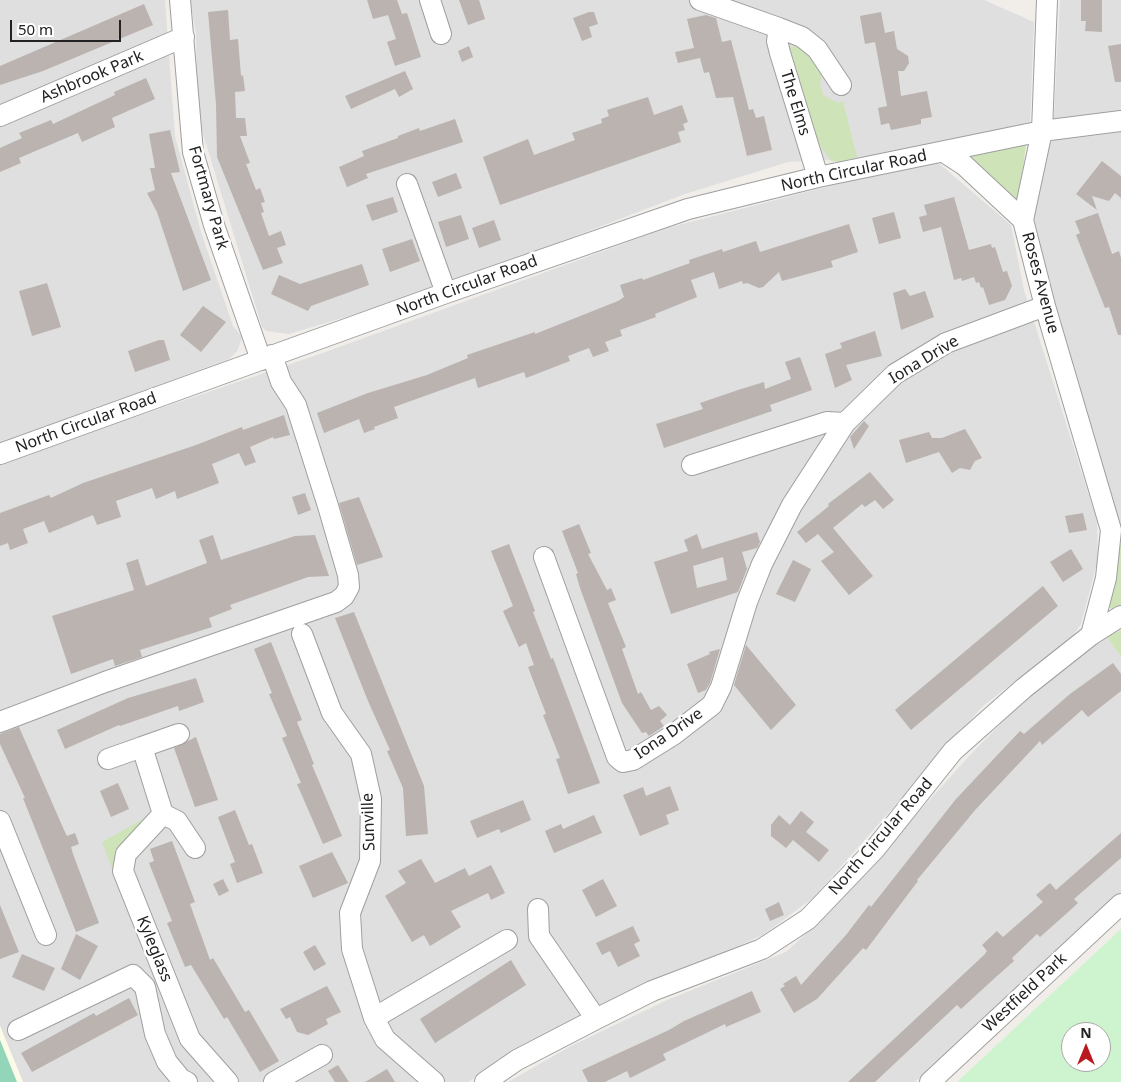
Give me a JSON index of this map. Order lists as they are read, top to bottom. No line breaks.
{"streets":{"street":["Ashbrook Park","The Elms","North Circular Road","Fortmary Park","Roses Avenue","Iona Drive","Sunville","Kyleglass","Westfield Park"]},"crossings":[["Ashbrook Park","Fortmary Park"],["The Elms","North Circular Road"],["North Circular Road","Fortmary Park"],["North Circular Road","Roses Avenue"],["Roses Avenue","Iona Drive"]],"scale_bar":"50 m","north":"top"}
